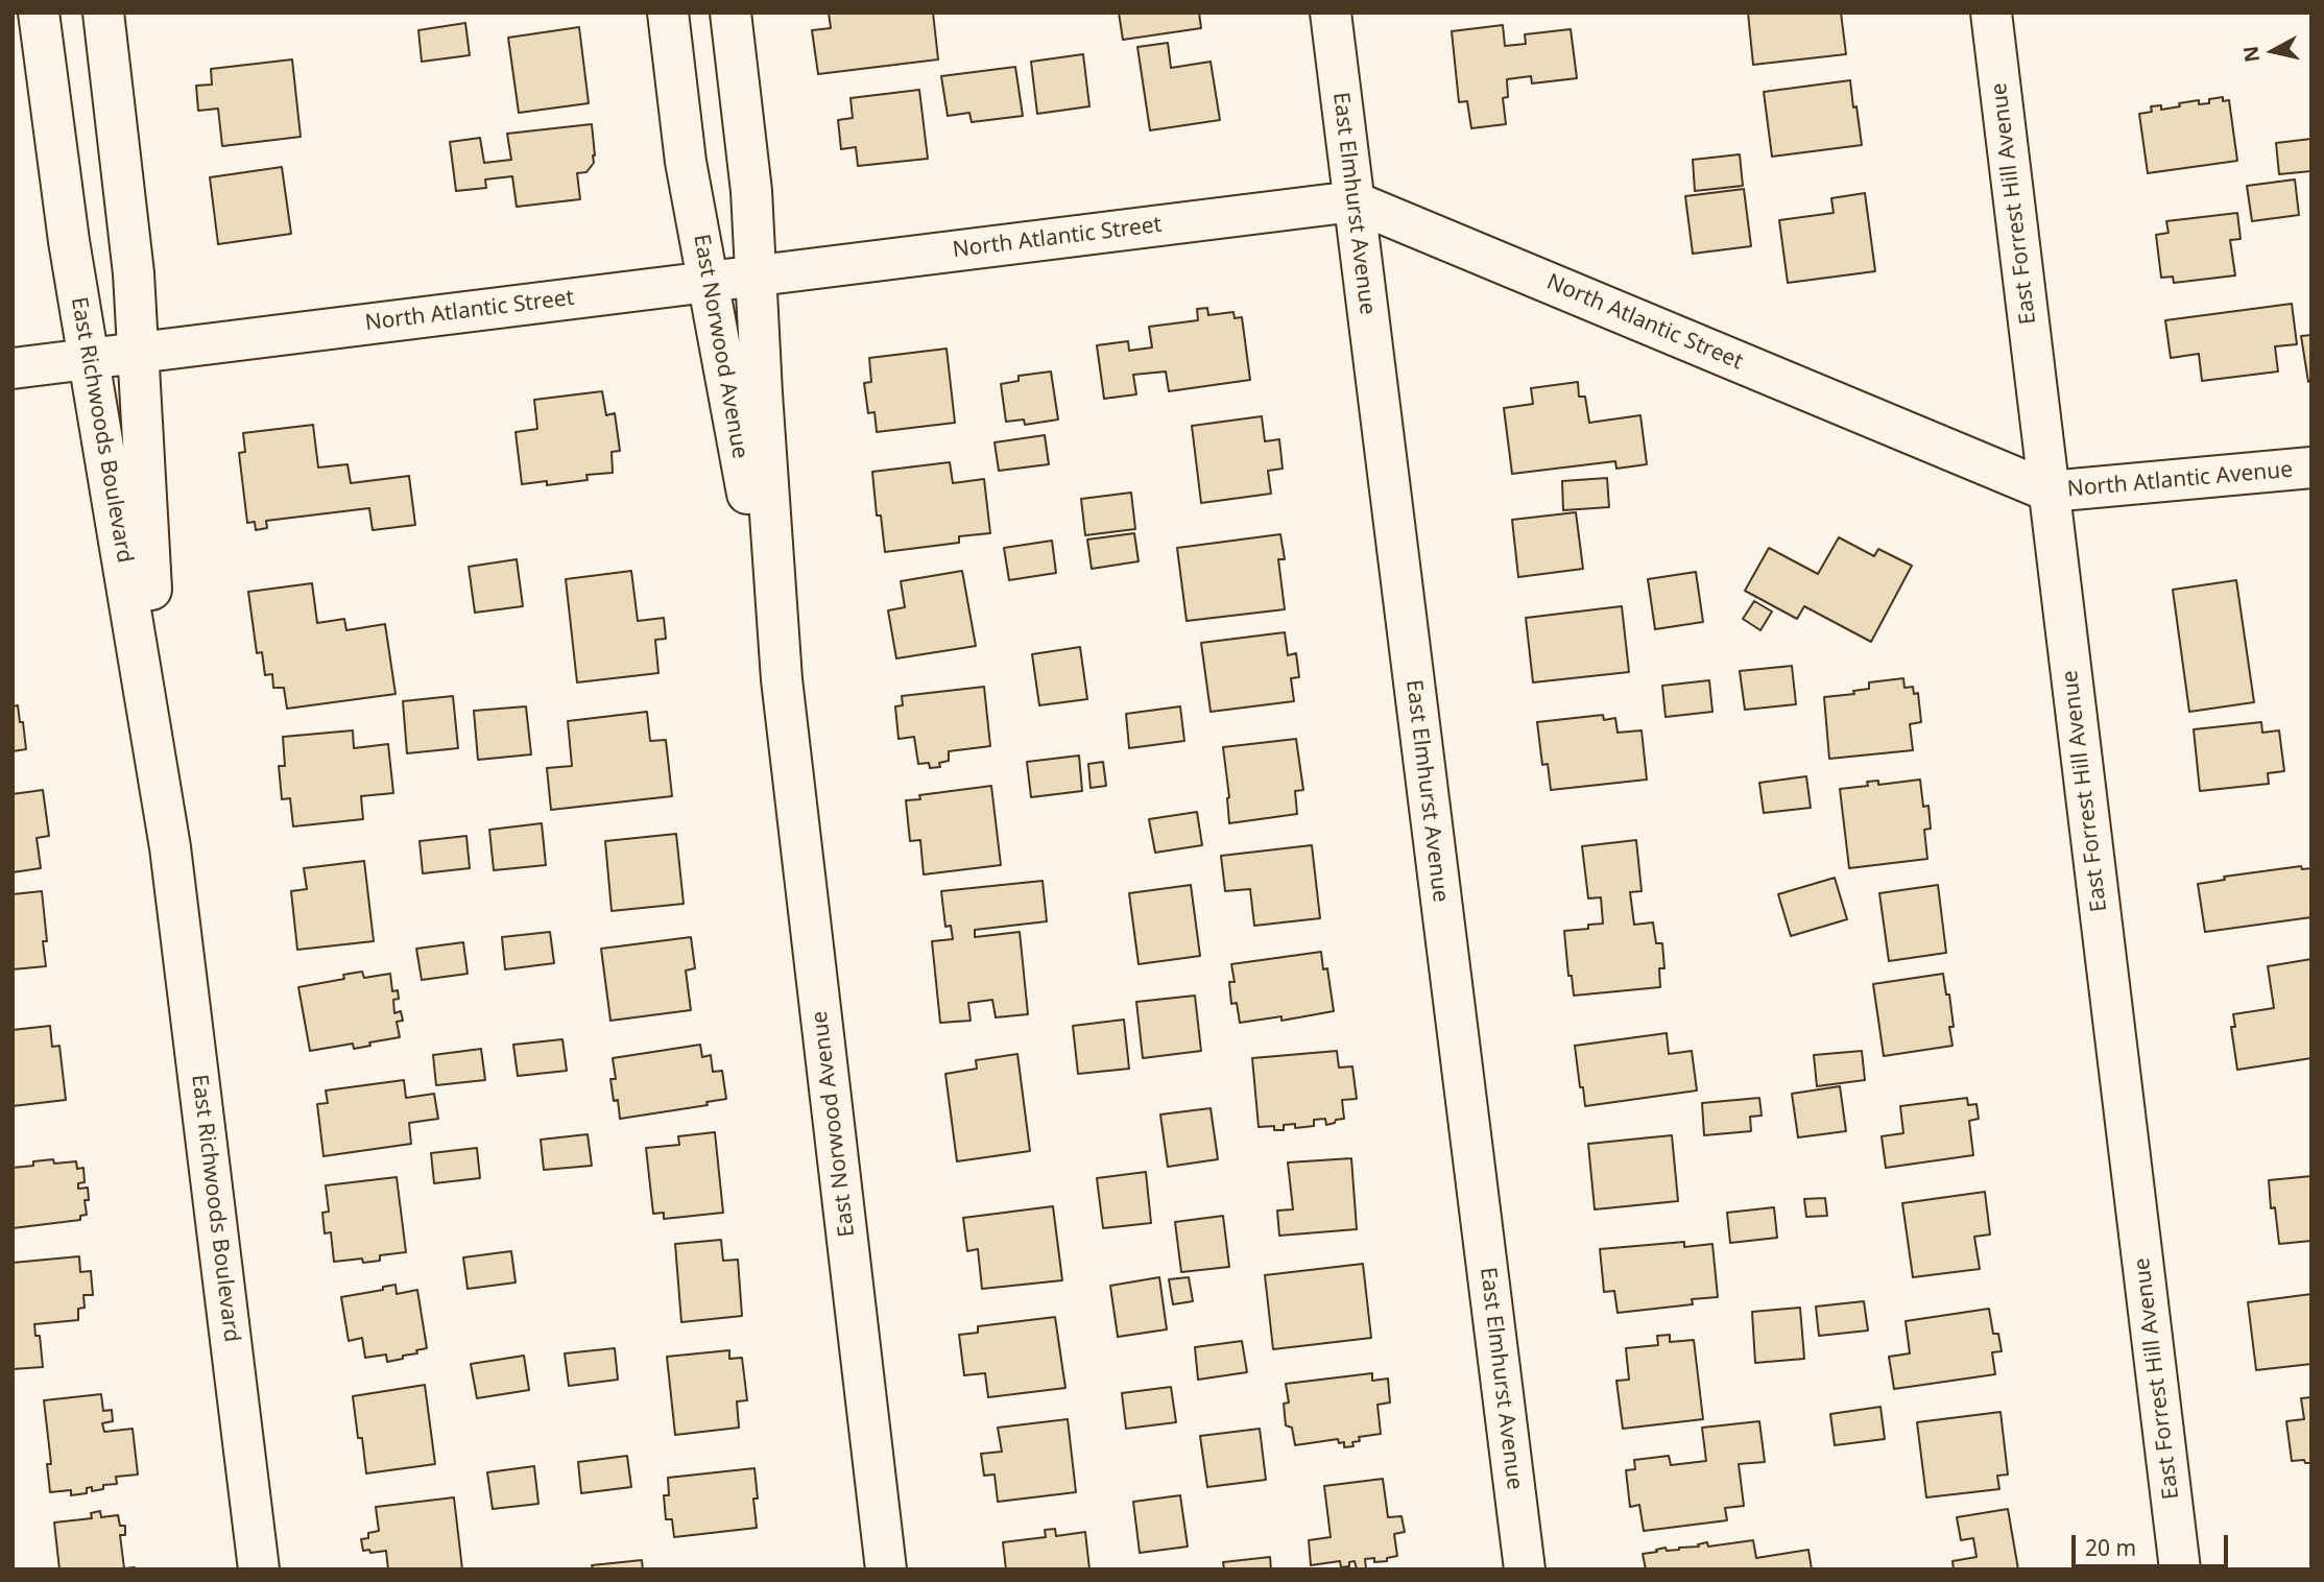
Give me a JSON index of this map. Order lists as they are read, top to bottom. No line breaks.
{"streets":{"street":["East Elmhurst Avenue","East Forrest Hill Avenue","North Atlantic Street","East Norwood Avenue","East Richwoods Boulevard","North Atlantic Avenue"]},"crossings":[["East Elmhurst Avenue","North Atlantic Street"],["East Forrest Hill Avenue","North Atlantic Street"],["East Forrest Hill Avenue","North Atlantic Avenue"],["North Atlantic Street","East Norwood Avenue"],["North Atlantic Street","East Richwoods Boulevard"],["North Atlantic Street","North Atlantic Avenue"]],"scale_bar":"20 m","north":"left"}
